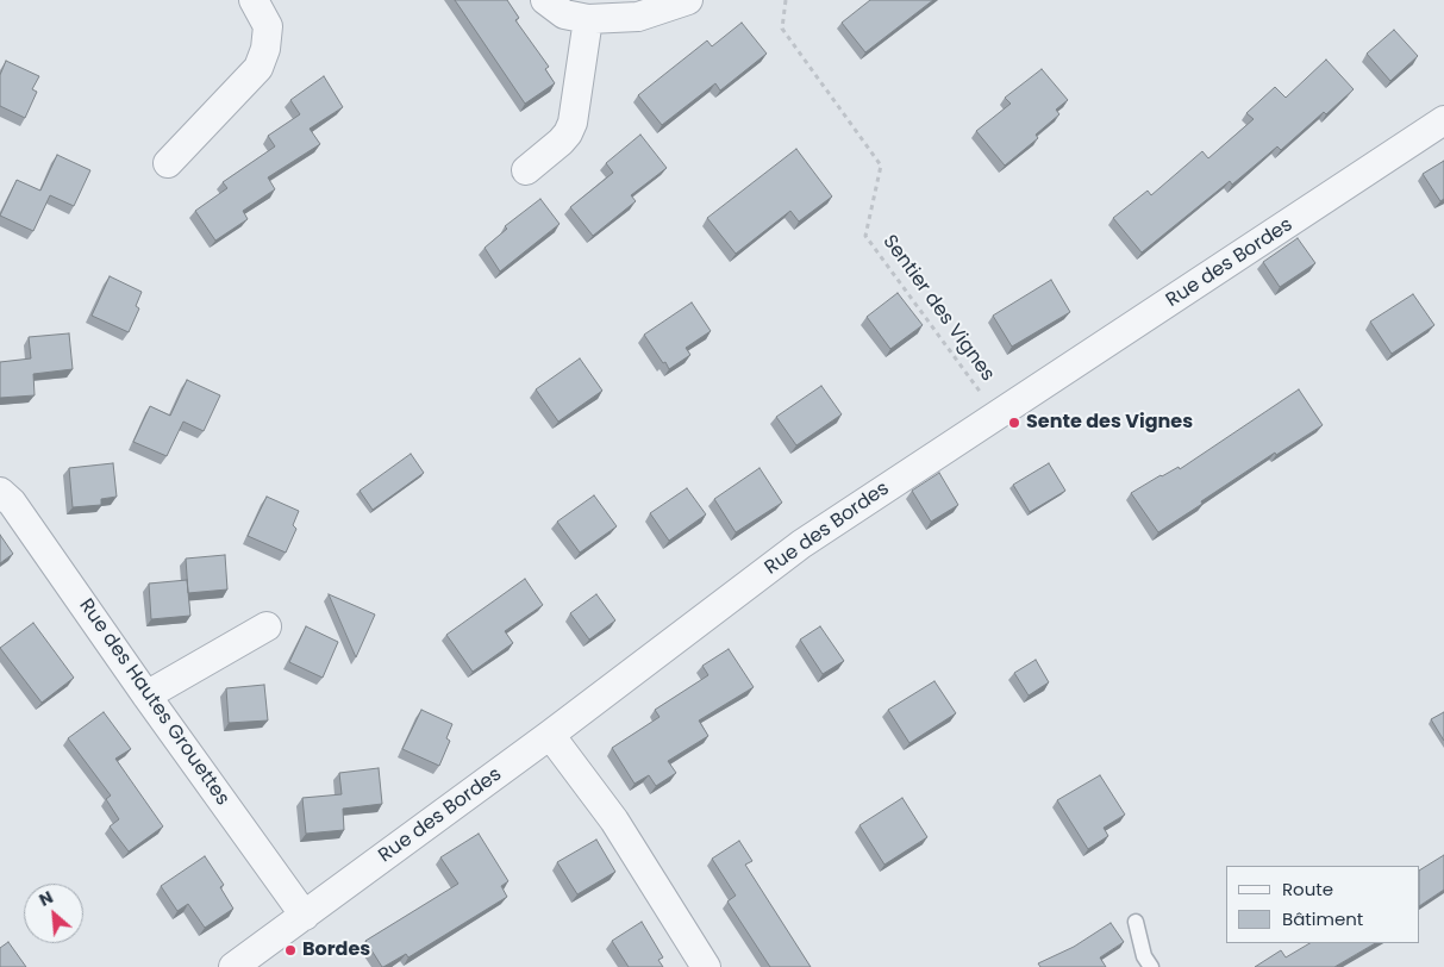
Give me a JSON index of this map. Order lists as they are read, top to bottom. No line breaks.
{"streets":{"street":["Rue des Bordes","Rue des Hautes Grouettes"],"path":["Sentier des Vignes"]},"crossings":[["Rue des Bordes","Sentier des Vignes"],["Rue des Bordes","Rue des Hautes Grouettes"]],"places":["Sente des Vignes","Bordes"],"legend":["Route","Bâtiment"],"north":"top left"}
